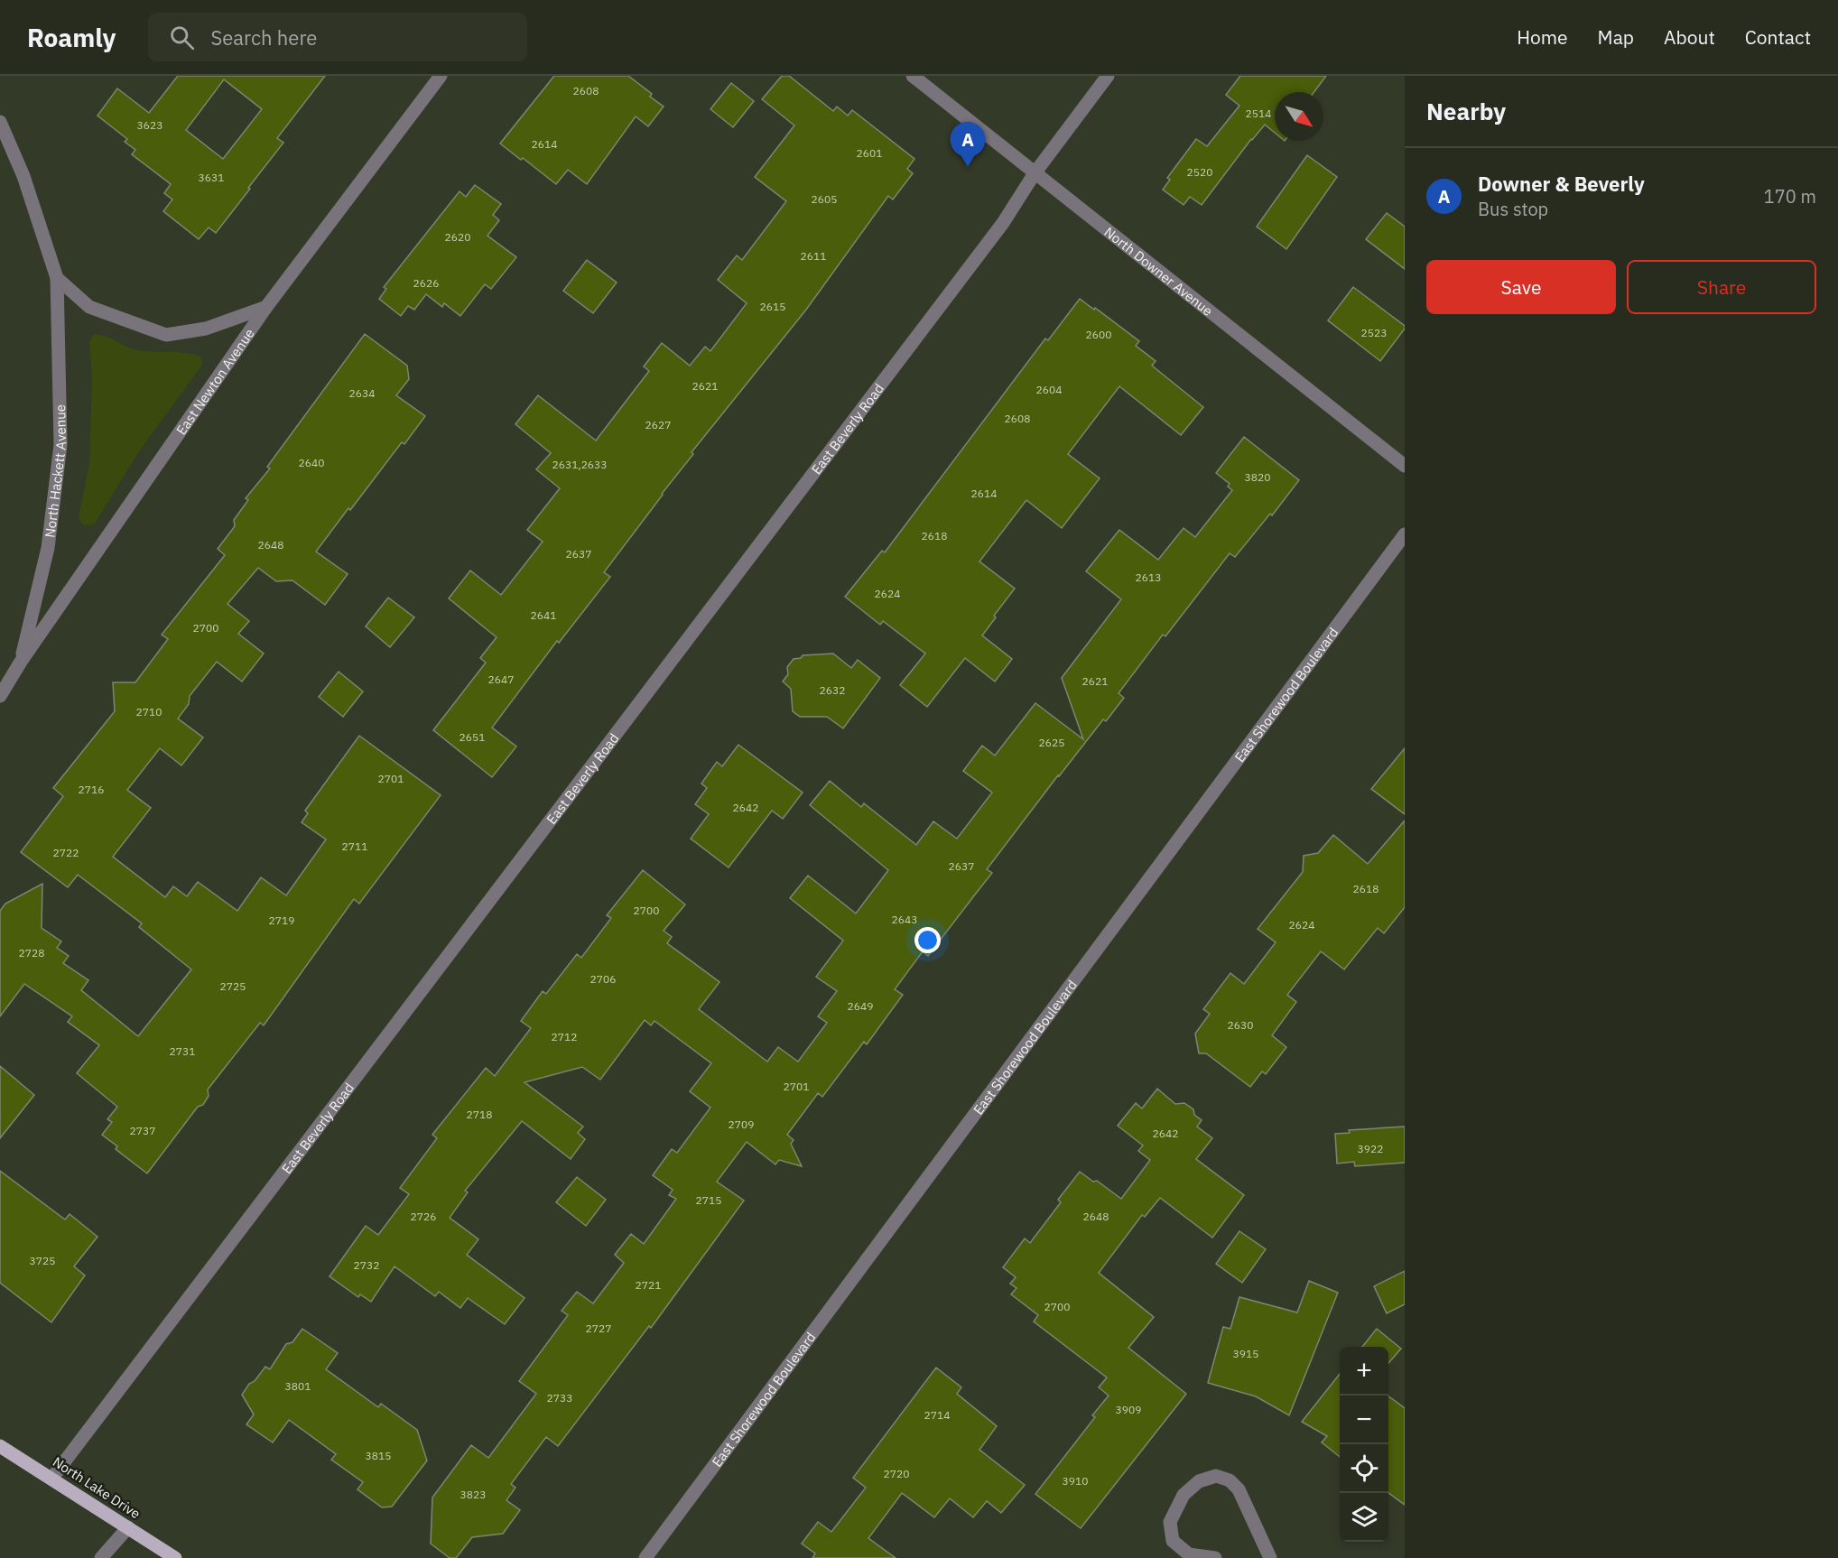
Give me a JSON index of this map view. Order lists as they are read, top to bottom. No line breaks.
{"streets":{"main road":["North Lake Drive"],"street":["North Downer Avenue","East Newton Avenue","East Beverly Road","North Hackett Avenue","East Shorewood Boulevard"]},"crossings":[["North Downer Avenue","East Beverly Road"],["East Newton Avenue","North Hackett Avenue"],["East Beverly Road","North Lake Drive"]],"house_numbers":["2608","2514","3623","2614","2601","2520","3631","2605","2620","2611","2626","2615","2523","2600","2621","2604","2634","2608","2627","2640","2631,2633","3820","2614","2618","2648","2637","2613","2624","2641","2700","2647","2621","2632","2710","2651","2625","2701","2716","2642","2711","2722","2637","2618","2700","2643","2719","2624","2728","2706","2725","2649","2630","2712","2731","2701","2718","2709","2737","2642","3922","2715","2726","2648","3725","2732","2721","2700","2727","3915","3801","2733","3909","2714","3815","2720","3910","3823"],"north":"bottom right","page":{"header":"Roamly","search":"Search here","nav":["Home","Map","About","Contact"],"heading":"Nearby","pins":"A","list":[{"mark":"A","name":"Downer & Beverly","note":"Bus stop","value":"170 m"}],"buttons":["Save","Share"],"map_buttons":["+","−"]}}
